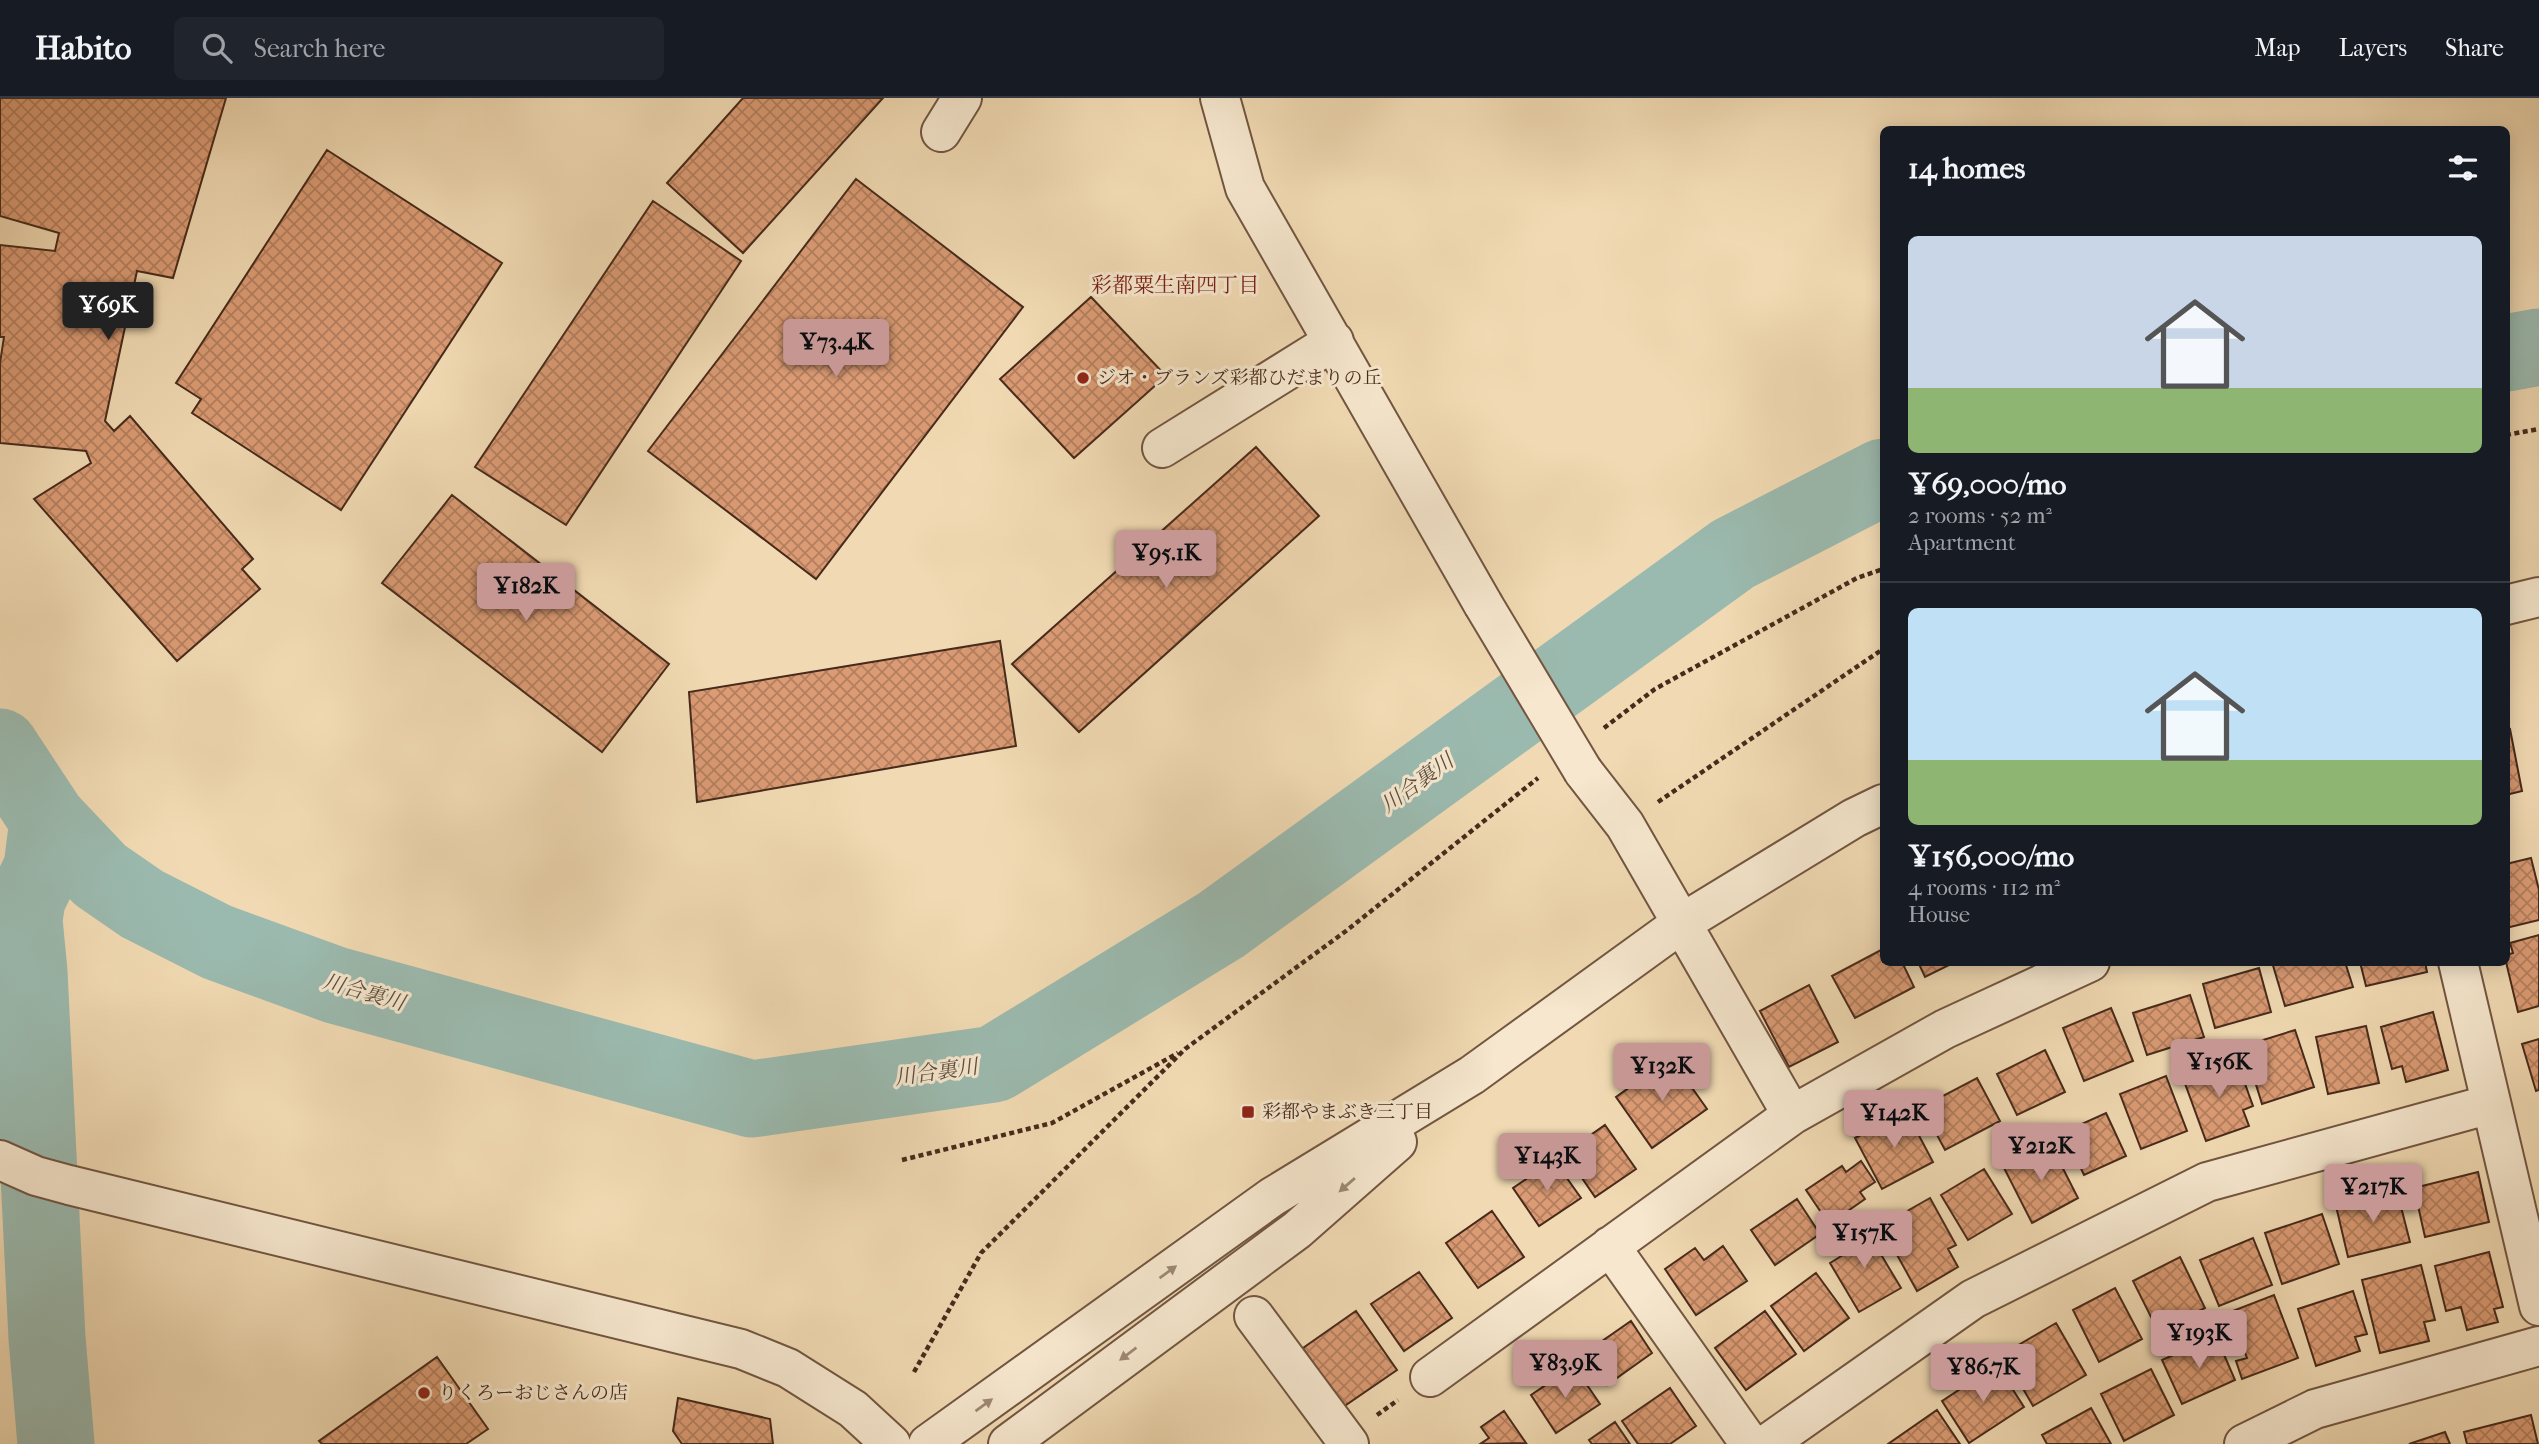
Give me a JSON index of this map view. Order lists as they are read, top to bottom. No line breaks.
{"districts":["彩都粟生南四丁目"],"water":["川合裏川"],"places":{"other":["ジオ・ブランズ彩都ひだまりの丘","りくろーおじさんの店"],"transit":["彩都やまぶき三丁目"]},"page":{"header":"Habito","search":"Search here","nav":["Map","Layers","Share"],"heading":"14 homes","list":[{"name":"¥69,000/mo","note":"2 rooms · 52 m² · Apartment"},{"name":"¥156,000/mo","note":"4 rooms · 112 m² · House"}],"price":["¥69K","¥73.4K","¥95.1K","¥182K","¥156K","¥132K","¥142K","¥212K","¥143K","¥217K","¥157K","¥193K","¥83.9K","¥86.7K"]}}
